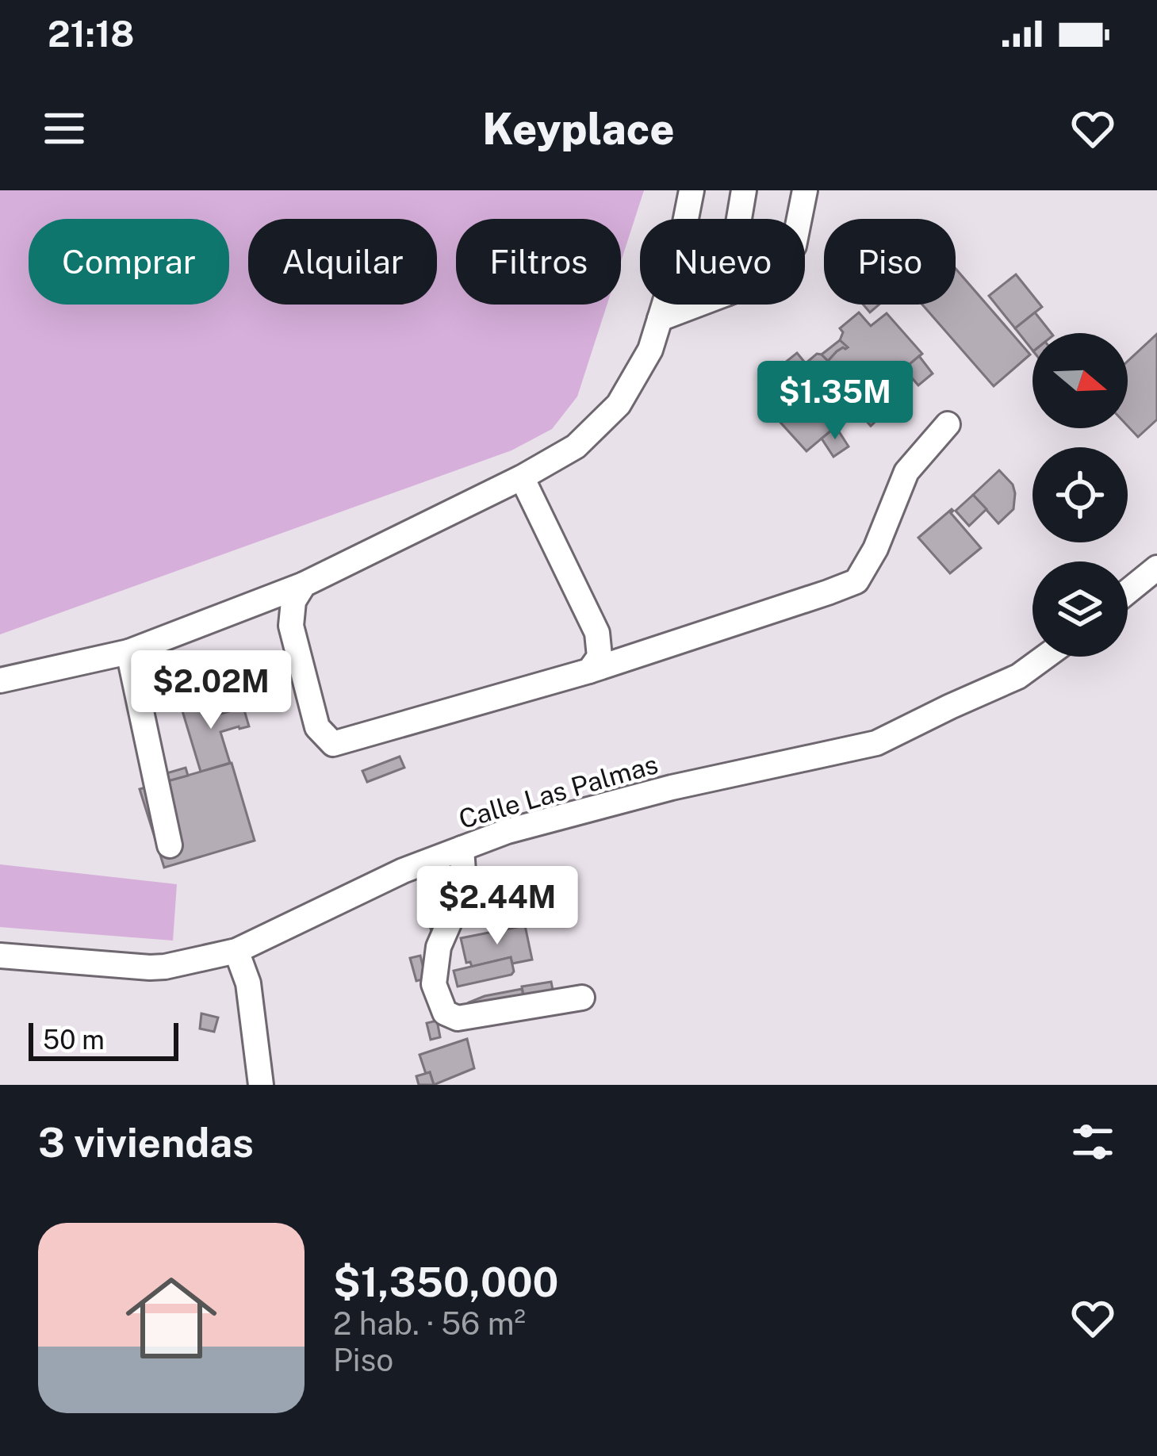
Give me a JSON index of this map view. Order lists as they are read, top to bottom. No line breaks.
{"streets":{"street":["Calle Las Palmas"]},"scale_bar":"50 m","north":"right","page":{"status":"21:18","header":"Keyplace","chip":["Comprar","Alquilar","Filtros","Nuevo","Piso"],"price":["$1.35M","$2.02M","$2.44M"],"scale":"50 m","heading":"3 viviendas","list":[{"name":"$1,350,000","note":"2 hab. · 56 m² · Piso"}]}}
